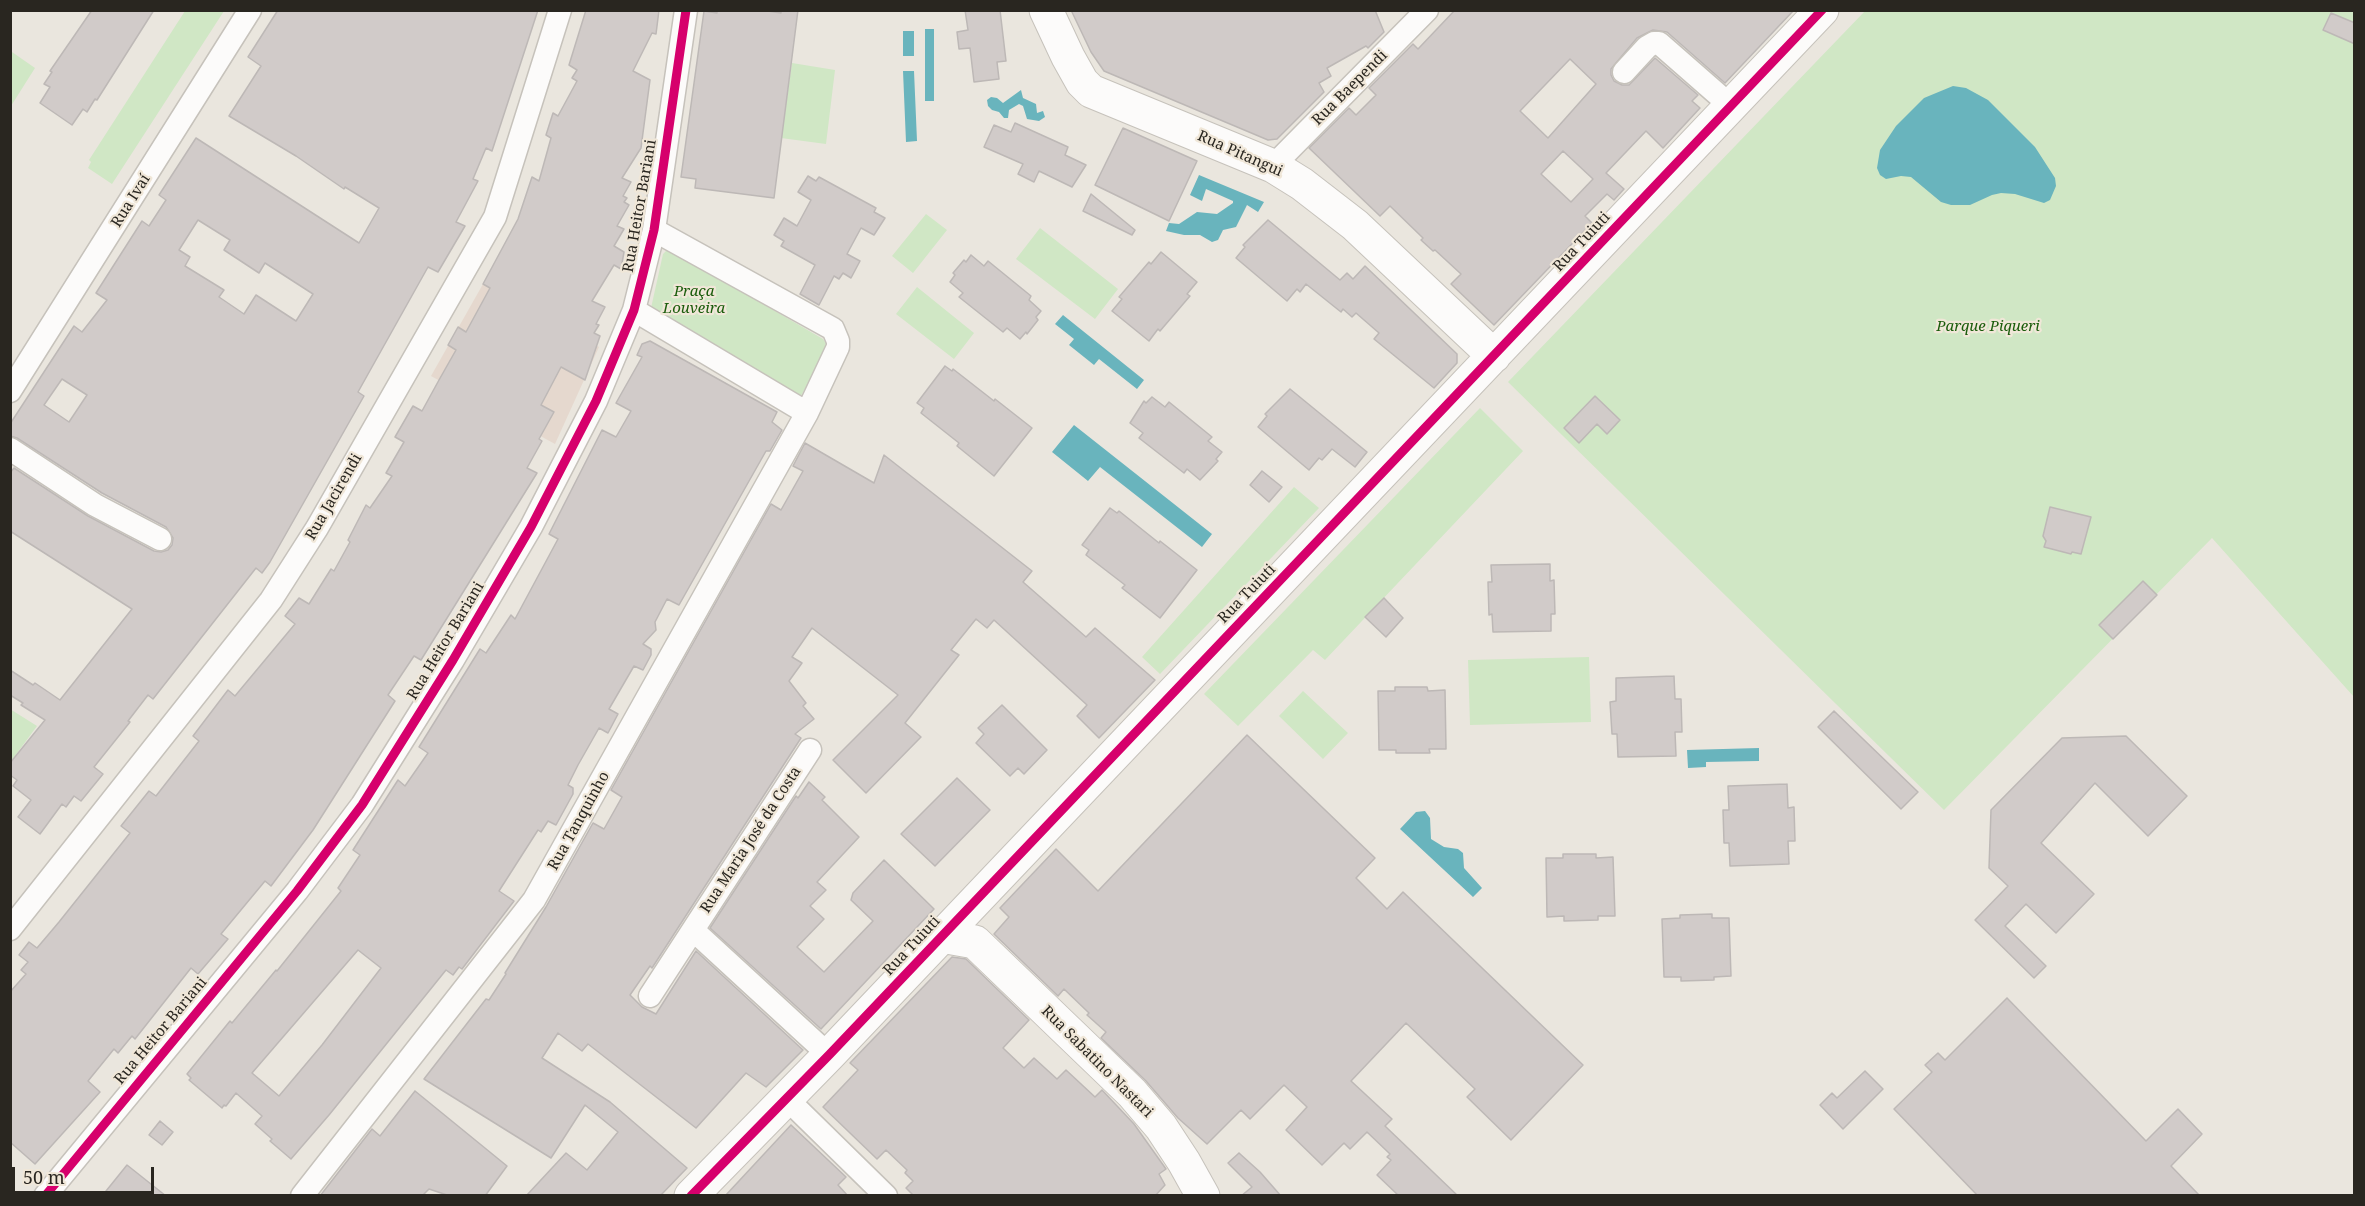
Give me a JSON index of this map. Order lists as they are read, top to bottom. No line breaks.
{"streets":{"street":["Rua Baependi","Rua Pitangui","Rua Ivaí","Rua Heitor Bariani","Rua Tuiuti","Rua Jacirendi","Rua Tanquinho","Rua Maria José da Costa","Rua Sabatino Nastari"]},"crossings":[["Rua Baependi","Rua Pitangui"],["Rua Pitangui","Rua Tuiuti"],["Rua Tuiuti","Rua Maria José da Costa"]],"parks":["Praça Louveira","Parque Piqueri"],"scale_bar":"50 m"}
